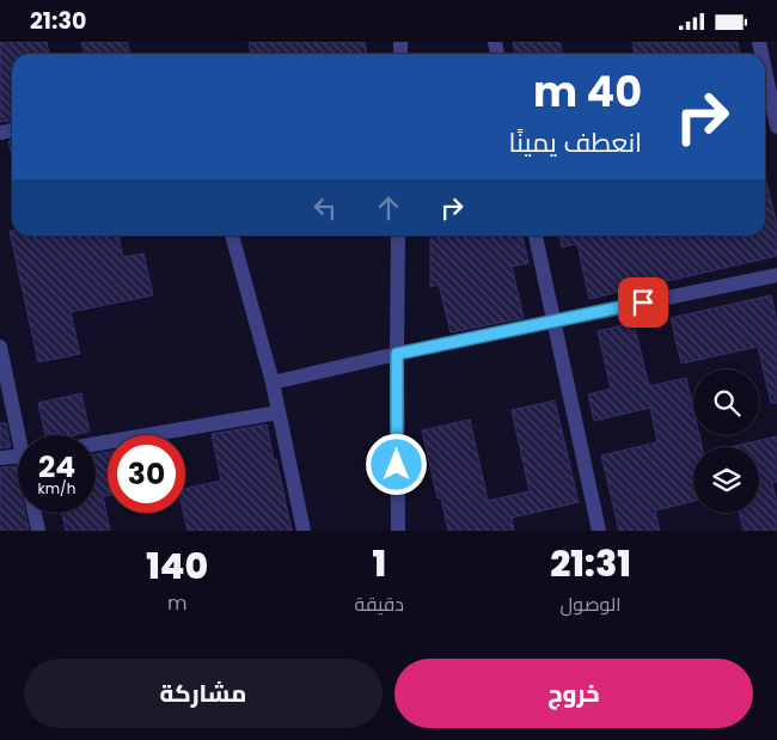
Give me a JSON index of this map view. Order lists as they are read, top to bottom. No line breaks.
{"page":{"status":"21:30","turn":["40 m","انعطف يمينًا"],"speed":"24 km/h","limit":"30","eta":["21:31","الوصول","1","دقيقة","140","m"],"buttons":["خروج","مشاركة"]}}
